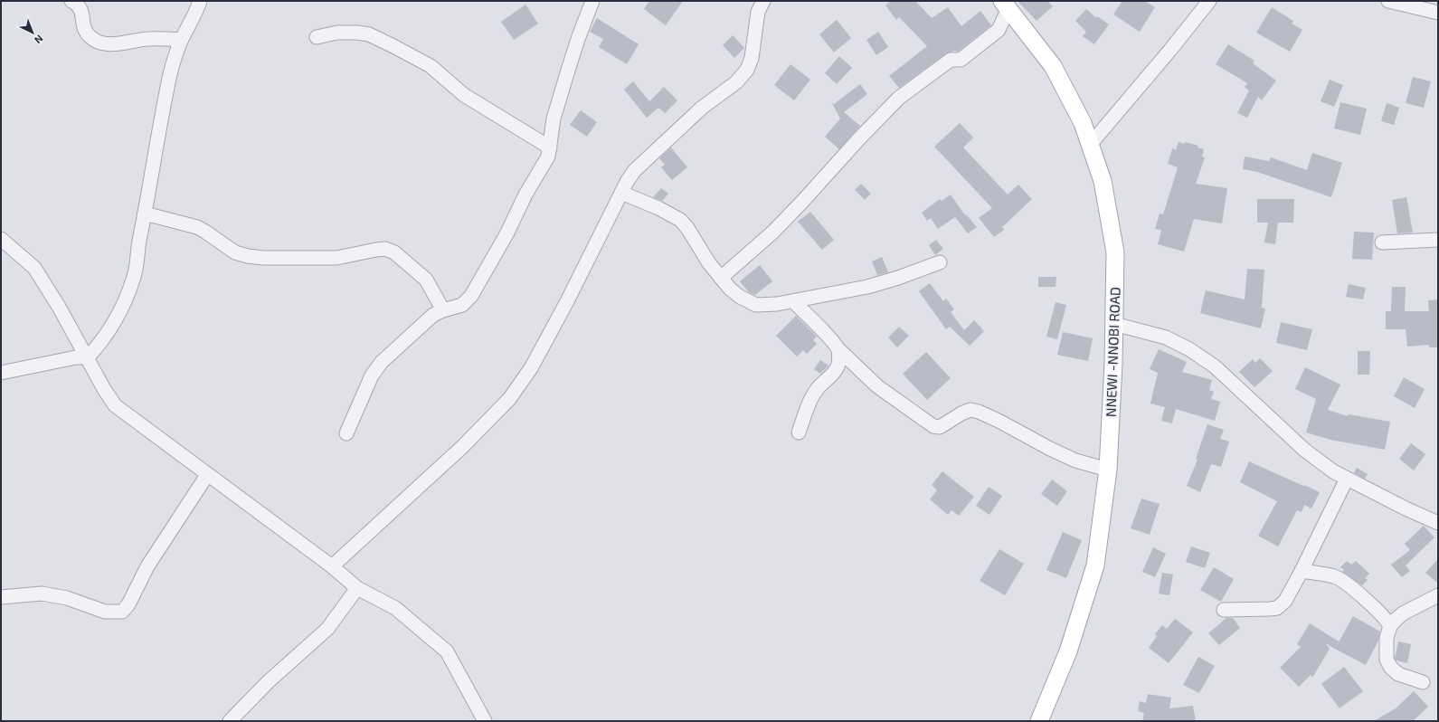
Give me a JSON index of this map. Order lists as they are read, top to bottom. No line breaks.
{"streets":{"main road":["NNEWI -NNOBI ROAD"]},"north":"bottom right"}
